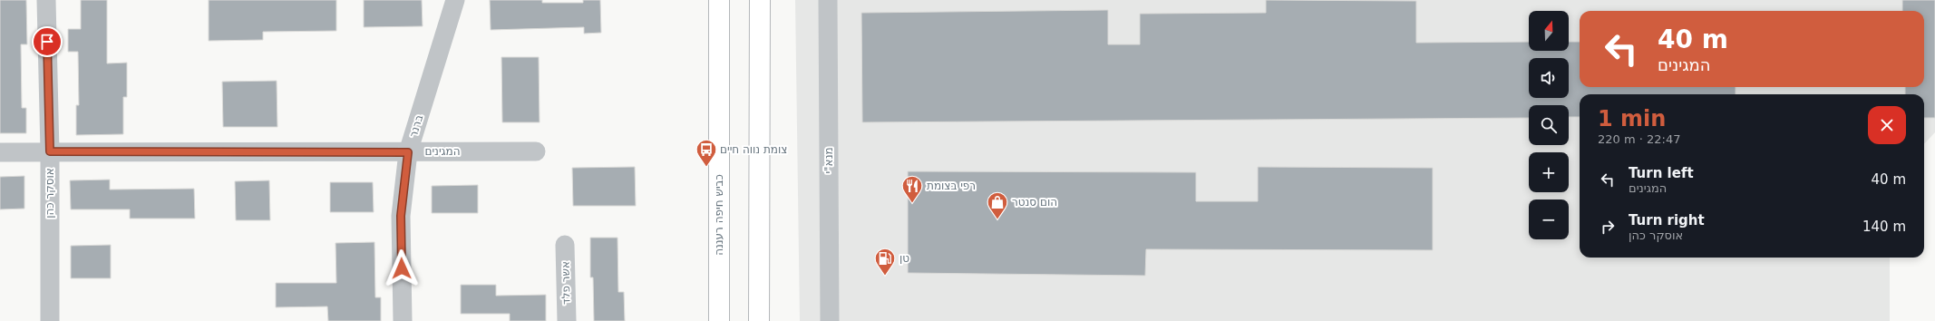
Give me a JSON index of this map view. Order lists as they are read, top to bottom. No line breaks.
{"streets":{"highway":["כביש חיפה רעננה"],"street":["ברנר","המגינים","מנא\"י","אוסקר כהן","אשר פלד"]},"crossings":[["ברנר","המגינים"],["המגינים","אוסקר כהן"]],"places":{"bus stop":["צומת נווה חיים"],"restaurant":["רפי בצומת"],"shop":["הום סנטר"],"fuel station":["טן"]},"north":"top","page":{"map_buttons":["+","−"],"turn":["40 m","המגינים"],"heading":["1 min","220 m · 22:47"],"list":[{"name":"Turn left","note":"המגינים","value":"40 m"},{"name":"Turn right","note":"אוסקר כהן","value":"140 m"}]}}
